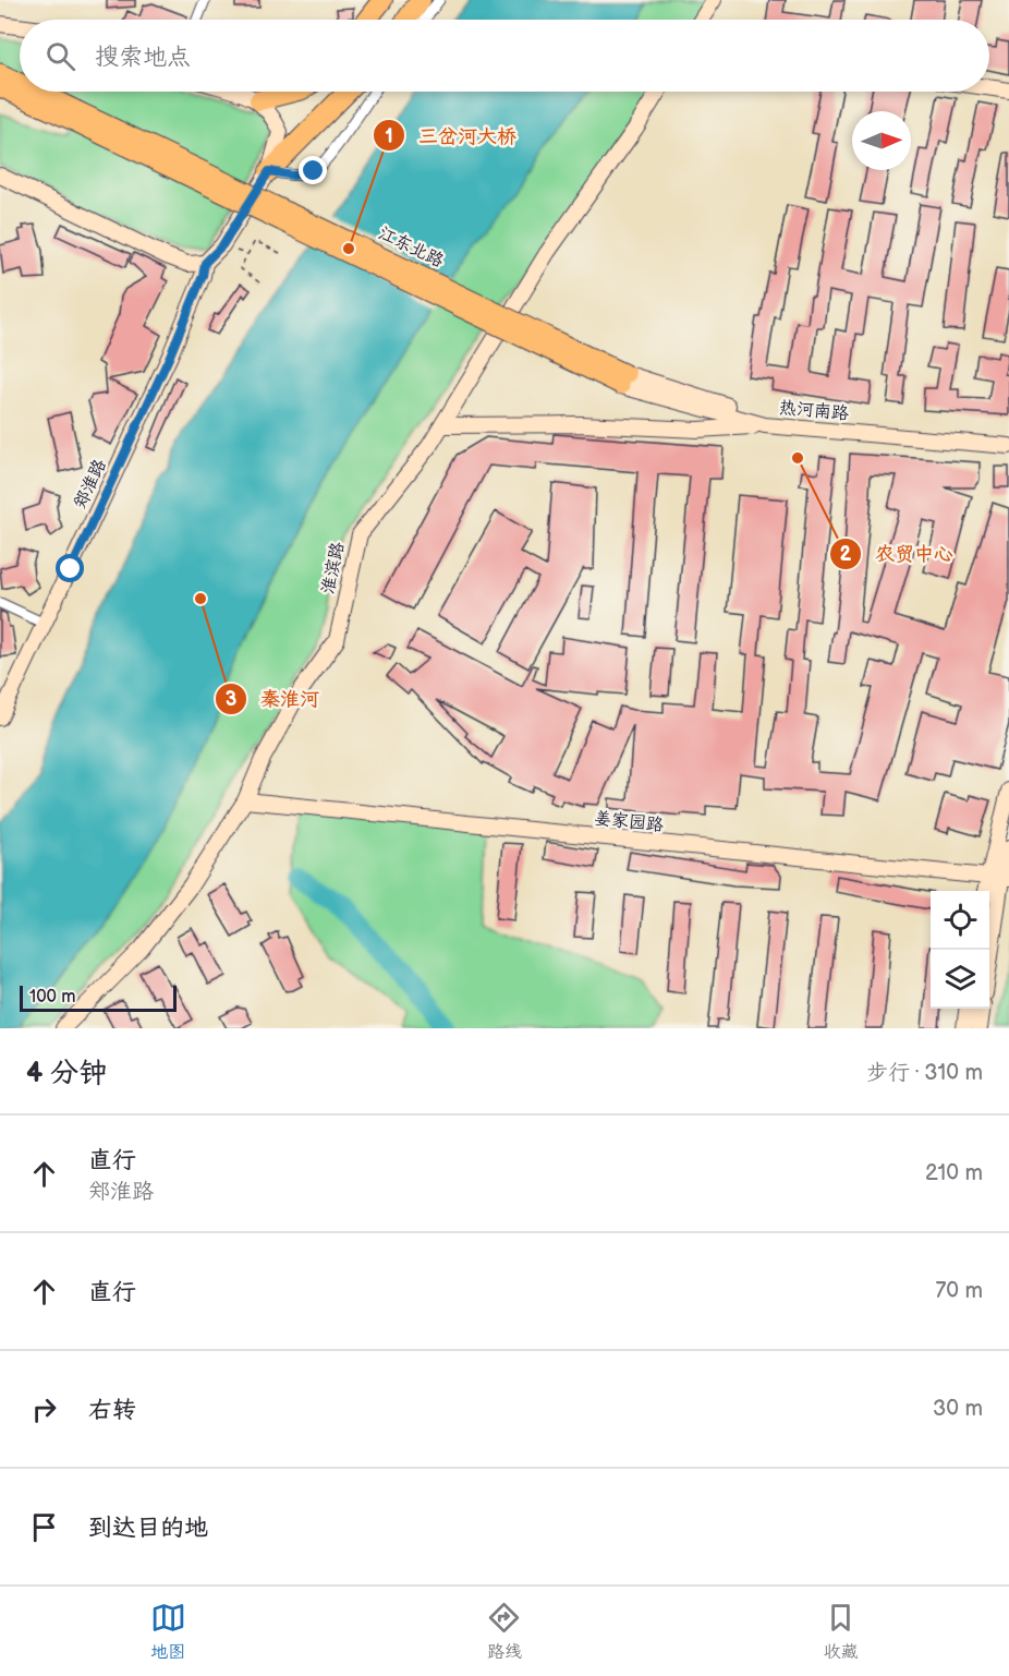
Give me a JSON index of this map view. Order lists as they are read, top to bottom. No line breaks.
{"streets":{"main road":["江东北路"],"street":["热河南路","郑淮路","淮滨路","姜家园路"]},"crossings":[["江东北路","热河南路"],["淮滨路","姜家园路"]],"places":["三岔河大桥","农贸中心","秦淮河"],"scale_bar":"100 m","north":"right","page":{"search":"搜索地点","scale":"100 m","heading":["4 分钟","步行 · 310 m"],"list":[["直行","郑淮路","210 m"],["直行","70 m"],["右转","30 m"],"到达目的地"],"nav":["地图","路线","收藏"]}}
